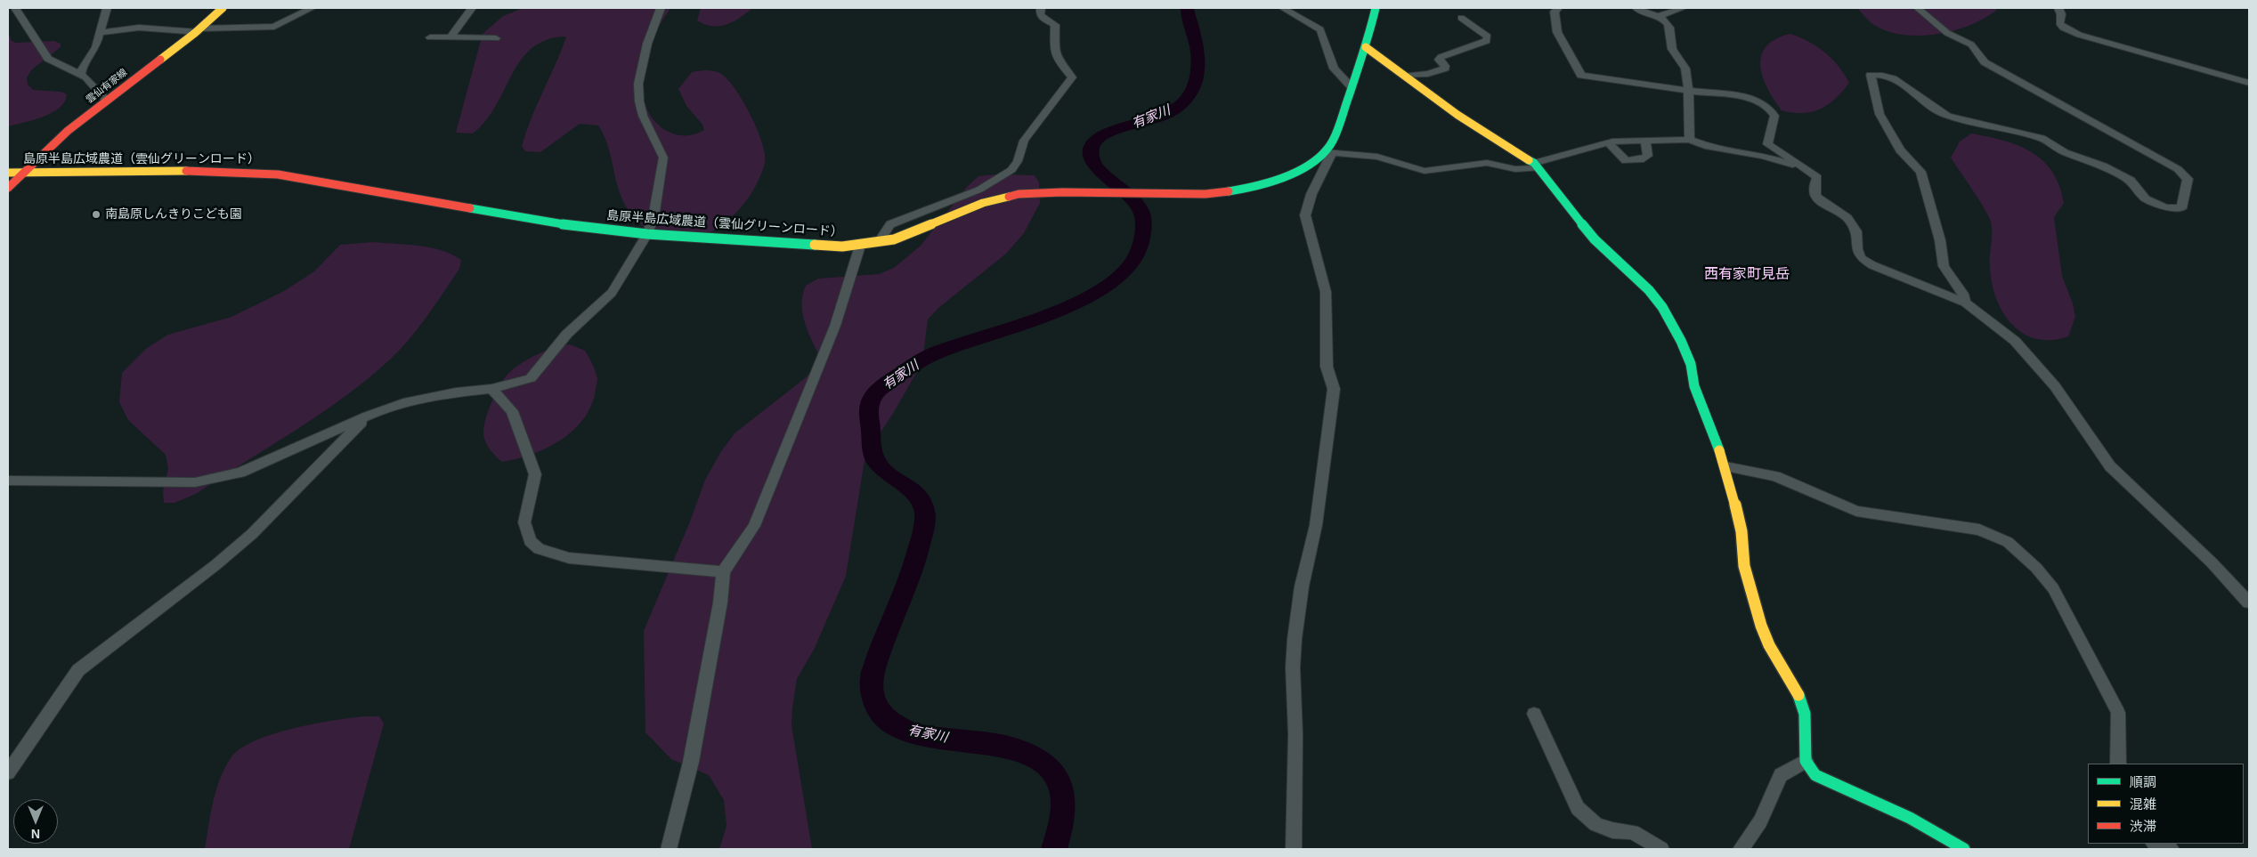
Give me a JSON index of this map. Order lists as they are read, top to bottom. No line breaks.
{"streets":{"street":["雲仙有家線","島原半島広域農道（雲仙グリーンロード）"]},"crossings":[["雲仙有家線","島原半島広域農道（雲仙グリーンロード）"]],"districts":["西有家町見岳"],"water":["有家川"],"places":["南島原しんきりこども園"],"legend":["順調","混雑","渋滞"],"north":"bottom"}
